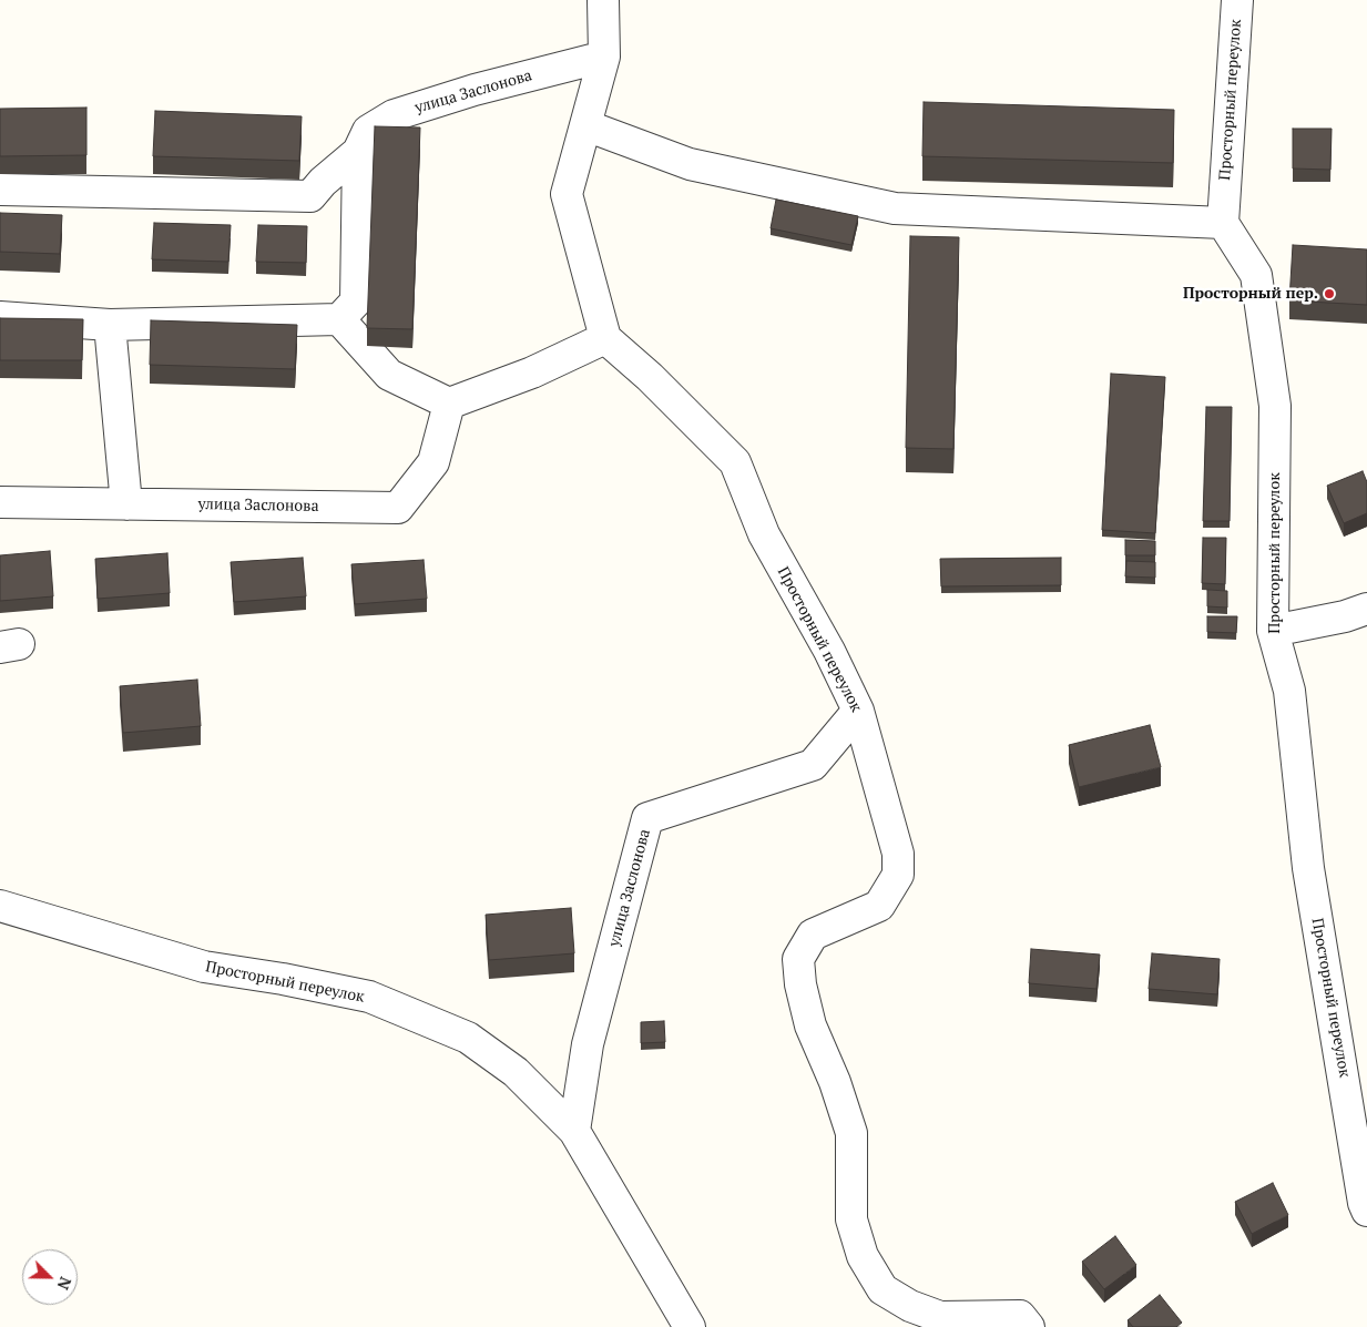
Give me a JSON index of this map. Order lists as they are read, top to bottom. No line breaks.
{"streets":{"street":["улица Заслонова","Просторный переулок"]},"crossings":[["улица Заслонова","Просторный переулок"]],"places":["Просторный пер."],"north":"bottom right"}
